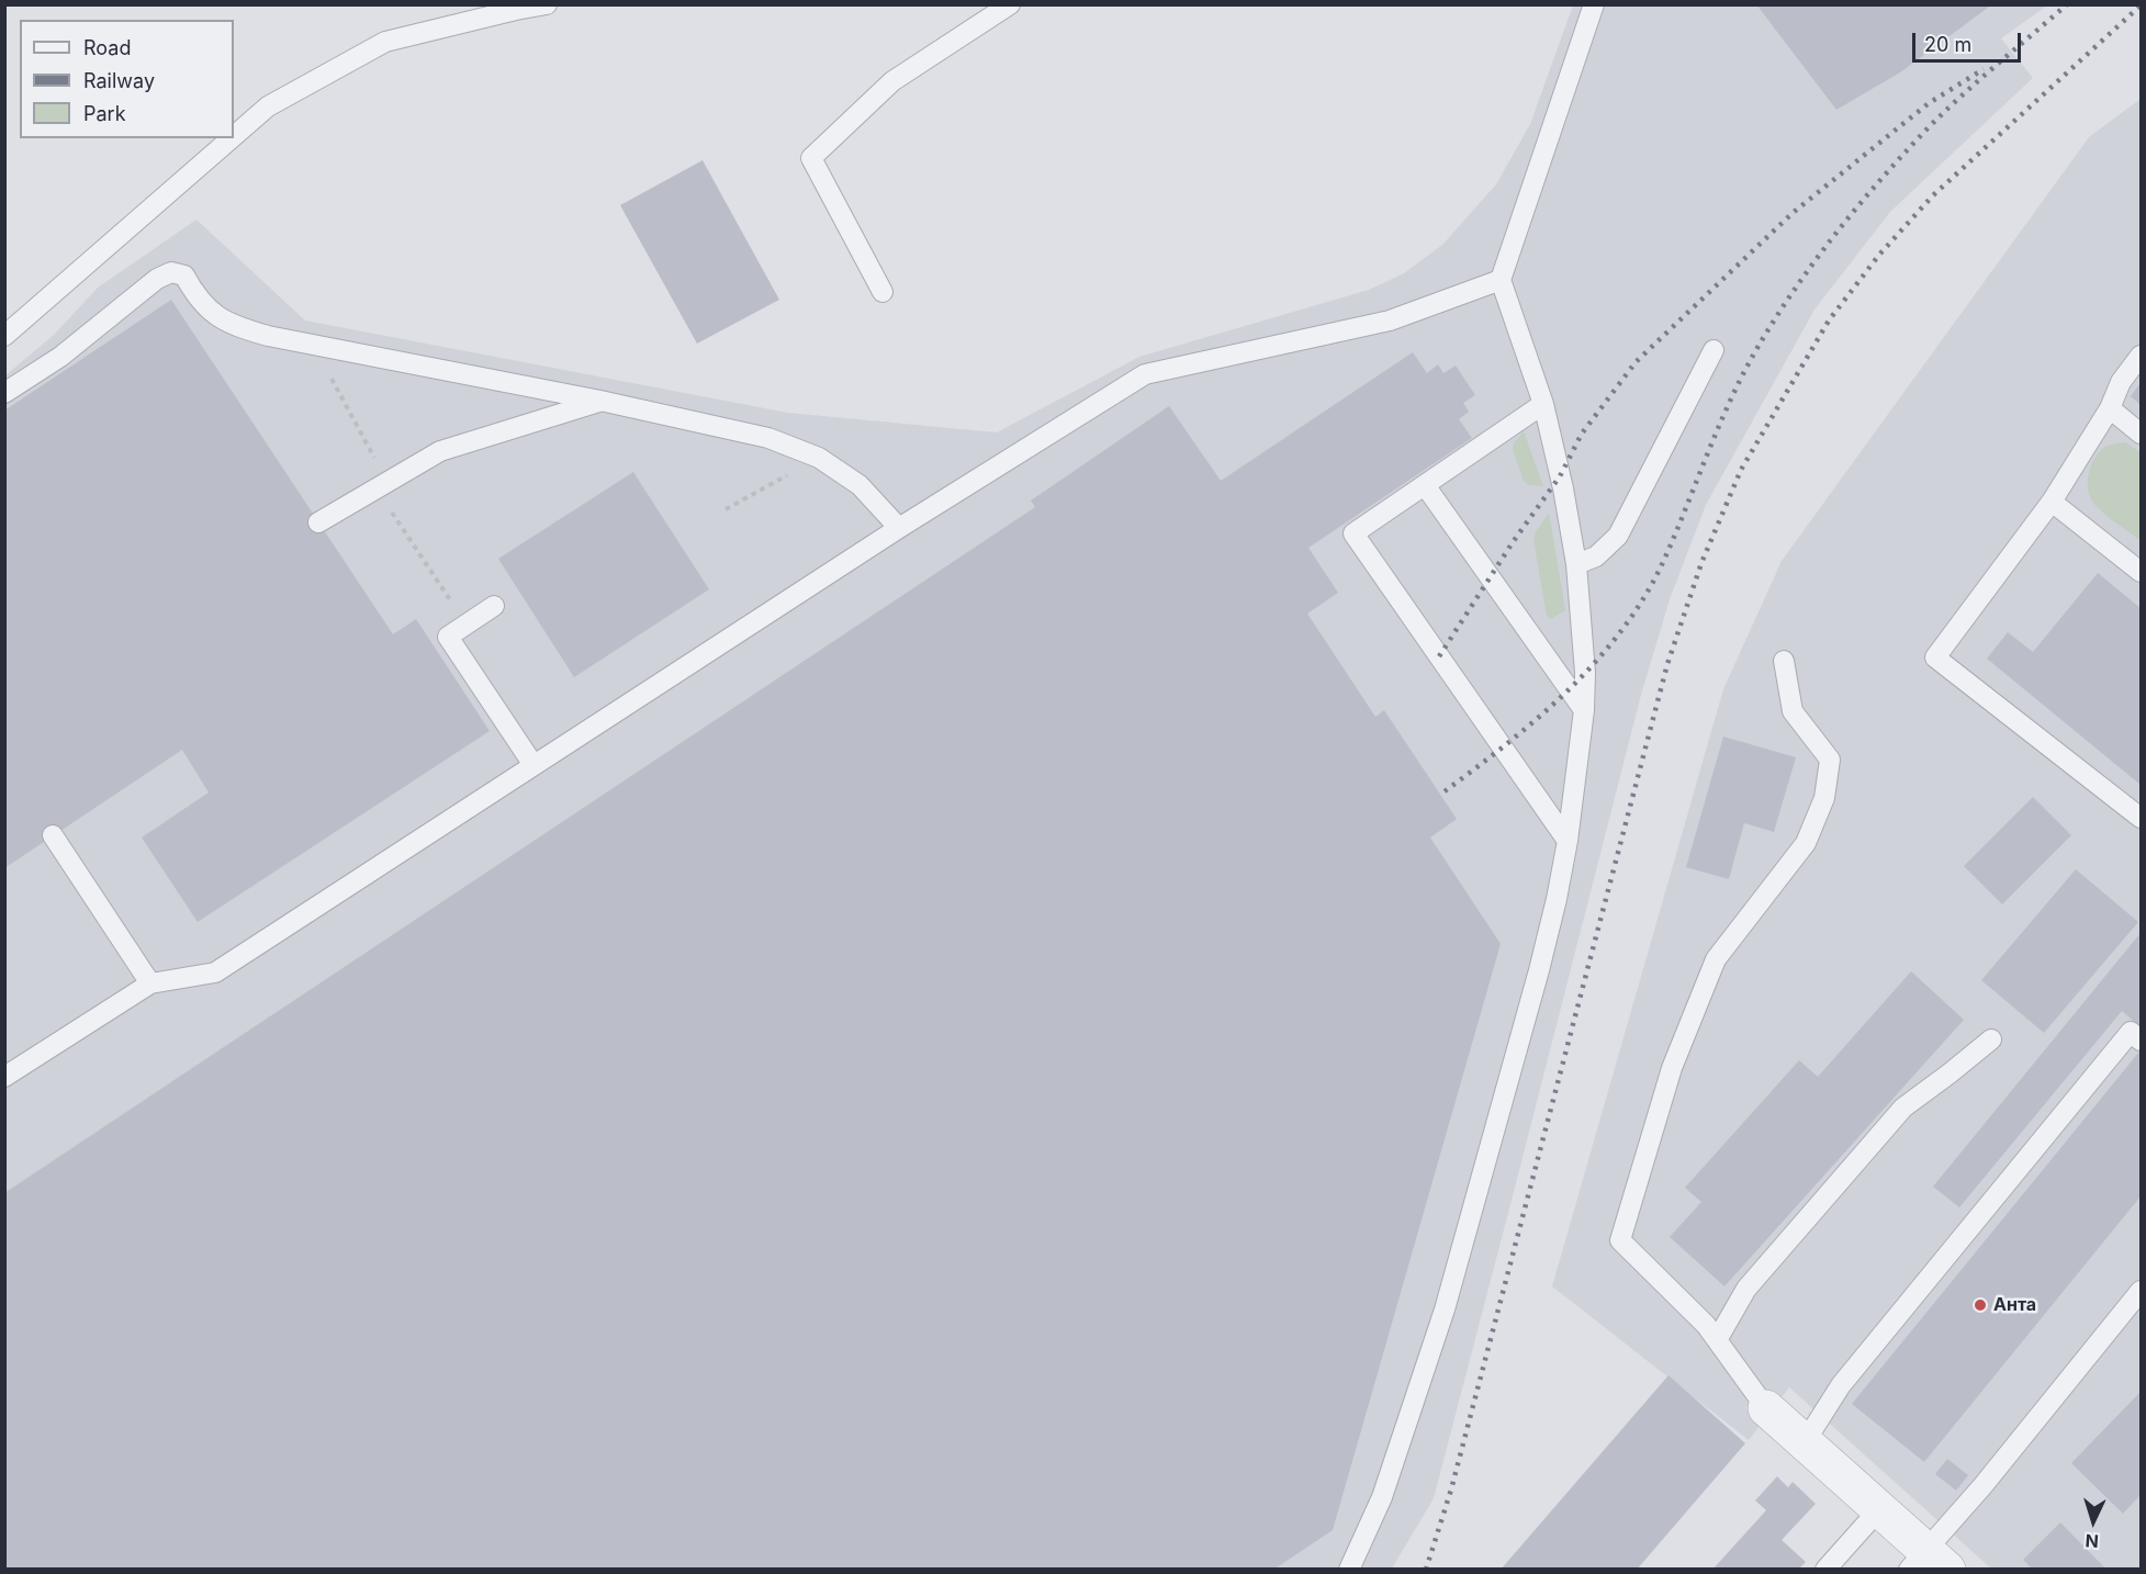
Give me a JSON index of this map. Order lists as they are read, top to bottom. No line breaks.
{"places":["Анта"],"legend":["Road","Railway","Park"],"scale_bar":"20 m","north":"bottom"}
